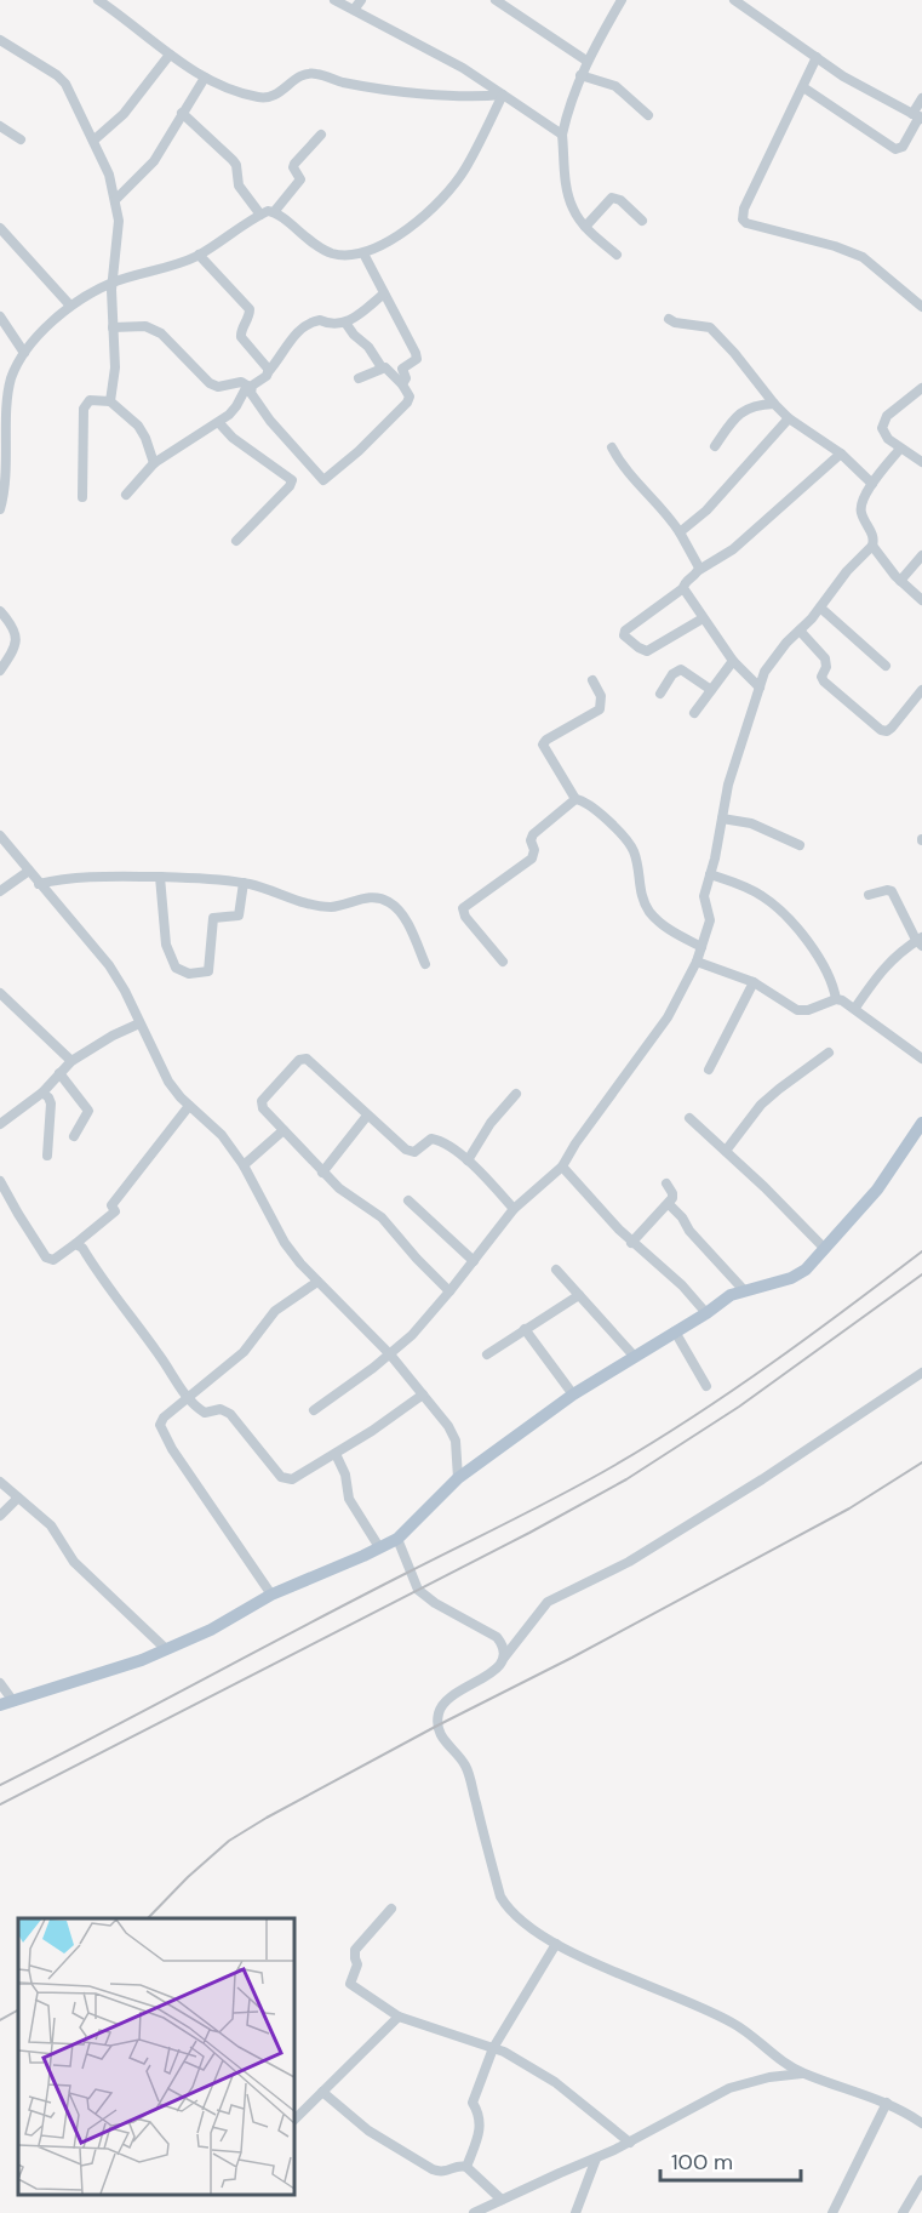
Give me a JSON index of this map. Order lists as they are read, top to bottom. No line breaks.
{"scale_bar":"100 m"}
